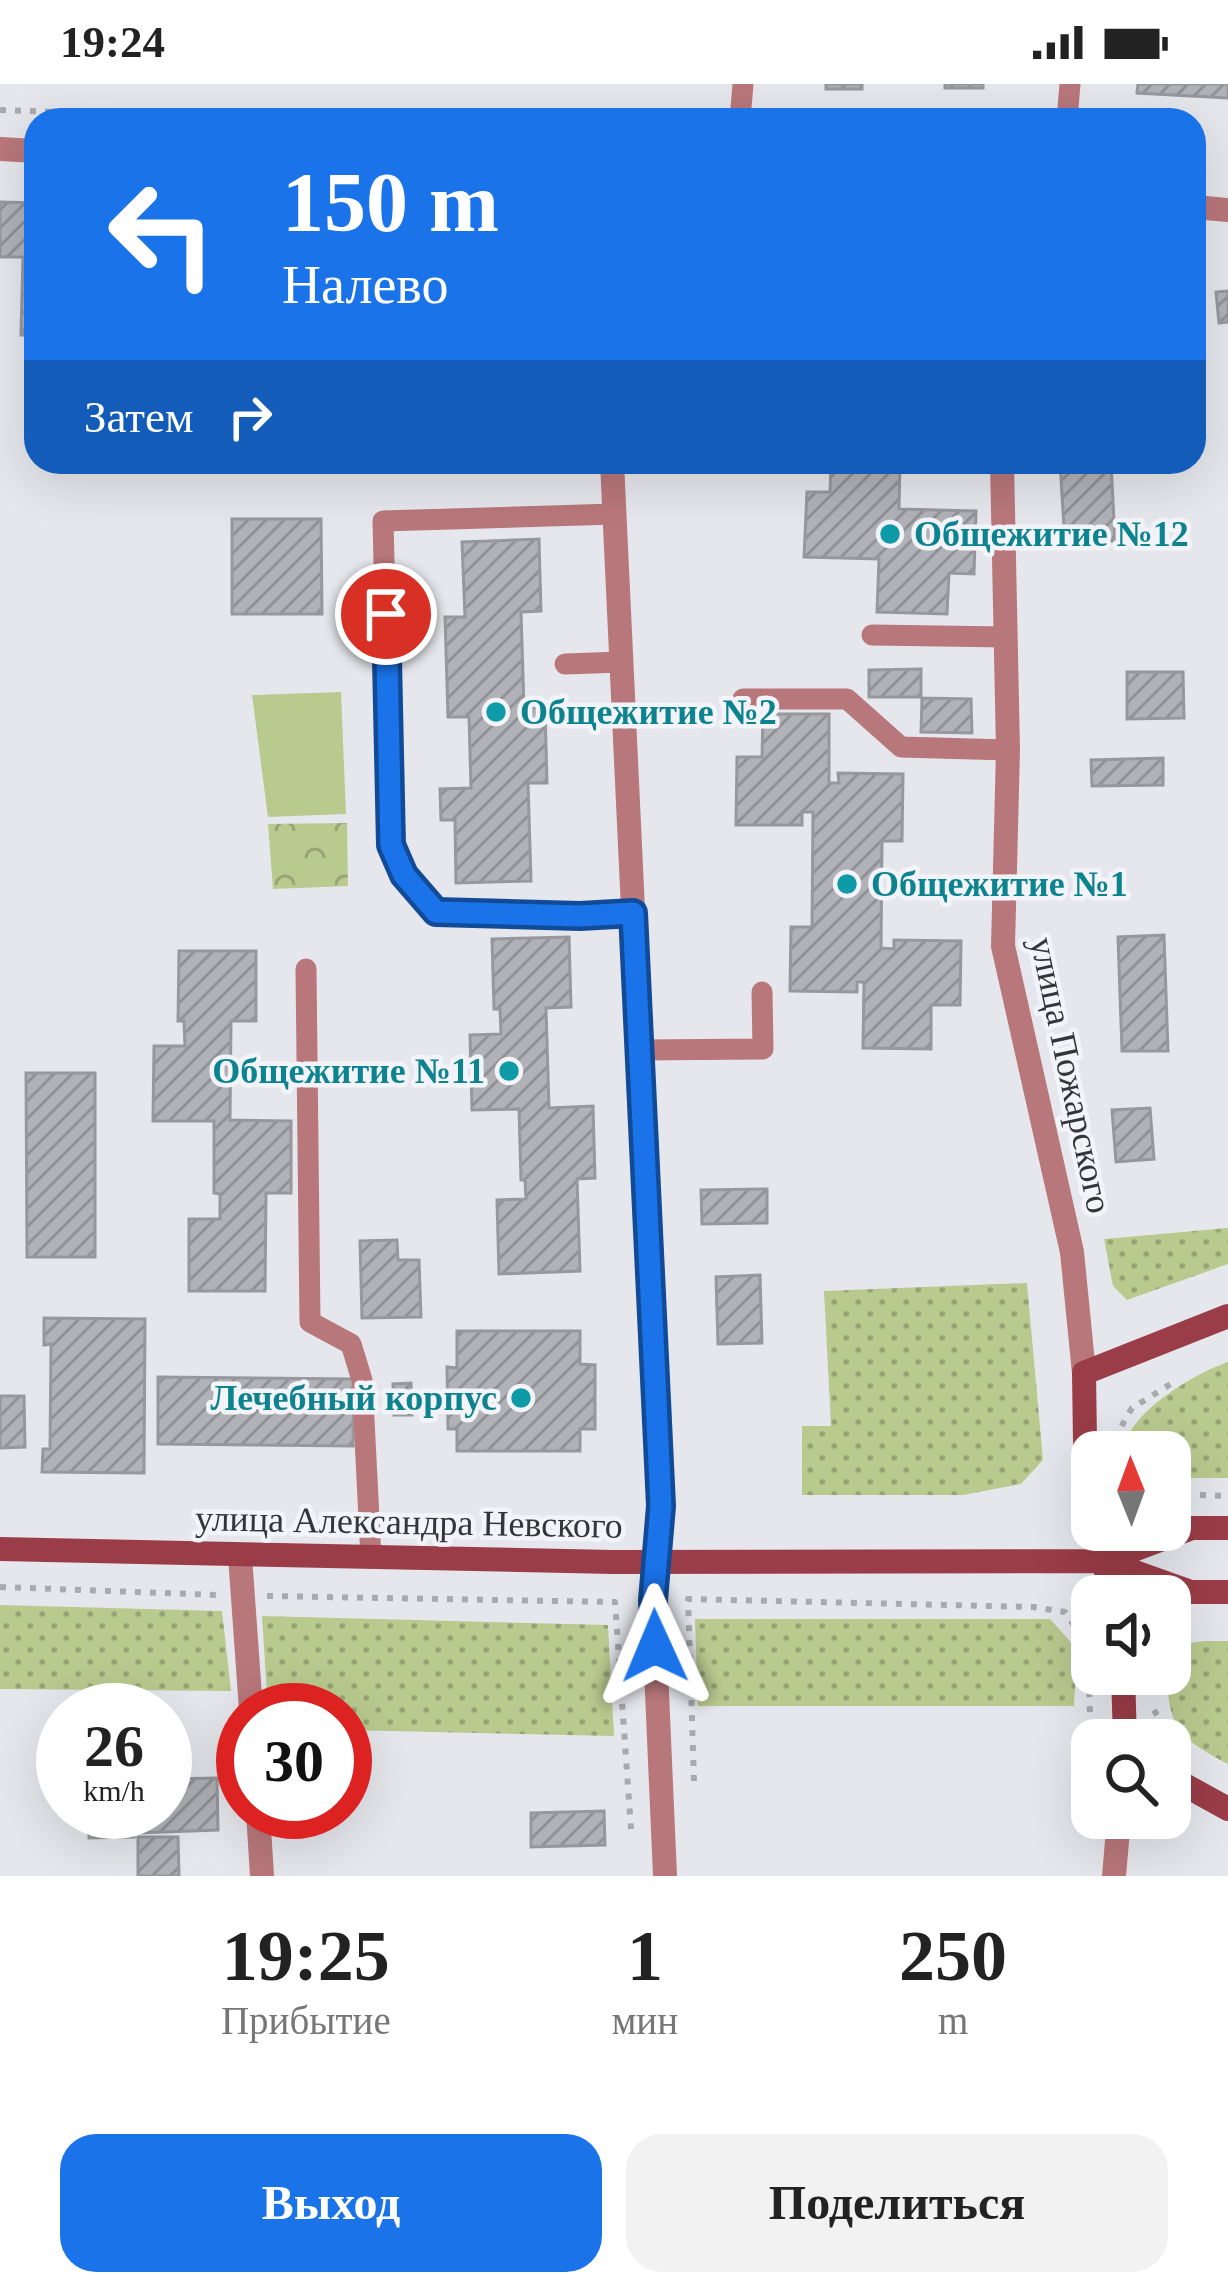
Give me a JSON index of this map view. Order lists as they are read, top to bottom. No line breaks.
{"streets":{"main road":["улица Пожарского","улица Александра Невского"]},"places":["Общежитие №12","Общежитие №2","Общежитие №1","Общежитие №11","Лечебный корпус"],"north":"top","page":{"status":"19:24","turn":["150 m","Налево"],"then":"Затем","speed":"26 km/h","limit":"30","eta":["19:25","Прибытие","1","мин","250","m"],"buttons":["Выход","Поделиться"]}}
